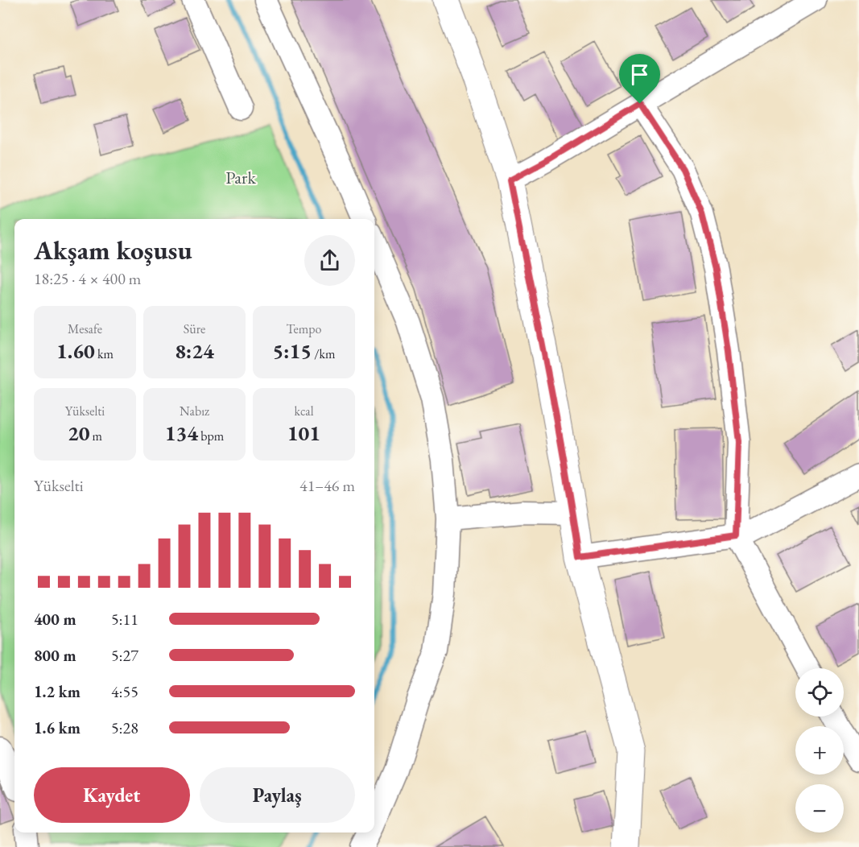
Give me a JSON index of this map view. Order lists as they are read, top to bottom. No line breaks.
{"parks":["Park"],"page":{"heading":["Akşam koşusu","18:25 · 4 × 400 m"],"stats":[["Mesafe","1.60 km"],["Süre","8:24"],["Tempo","5:15 /km"],["Yükselti","20 m"],["Nabız","134 bpm"],["kcal","101"]],"chart":["Yükselti","41–46 m"],"list":[{"name":"400 m","note":"5:11"},{"name":"800 m","note":"5:27"},{"name":"1.2 km","note":"4:55"},{"name":"1.6 km","note":"5:28"}],"map_buttons":["+","−"],"buttons":["Kaydet","Paylaş"]}}
